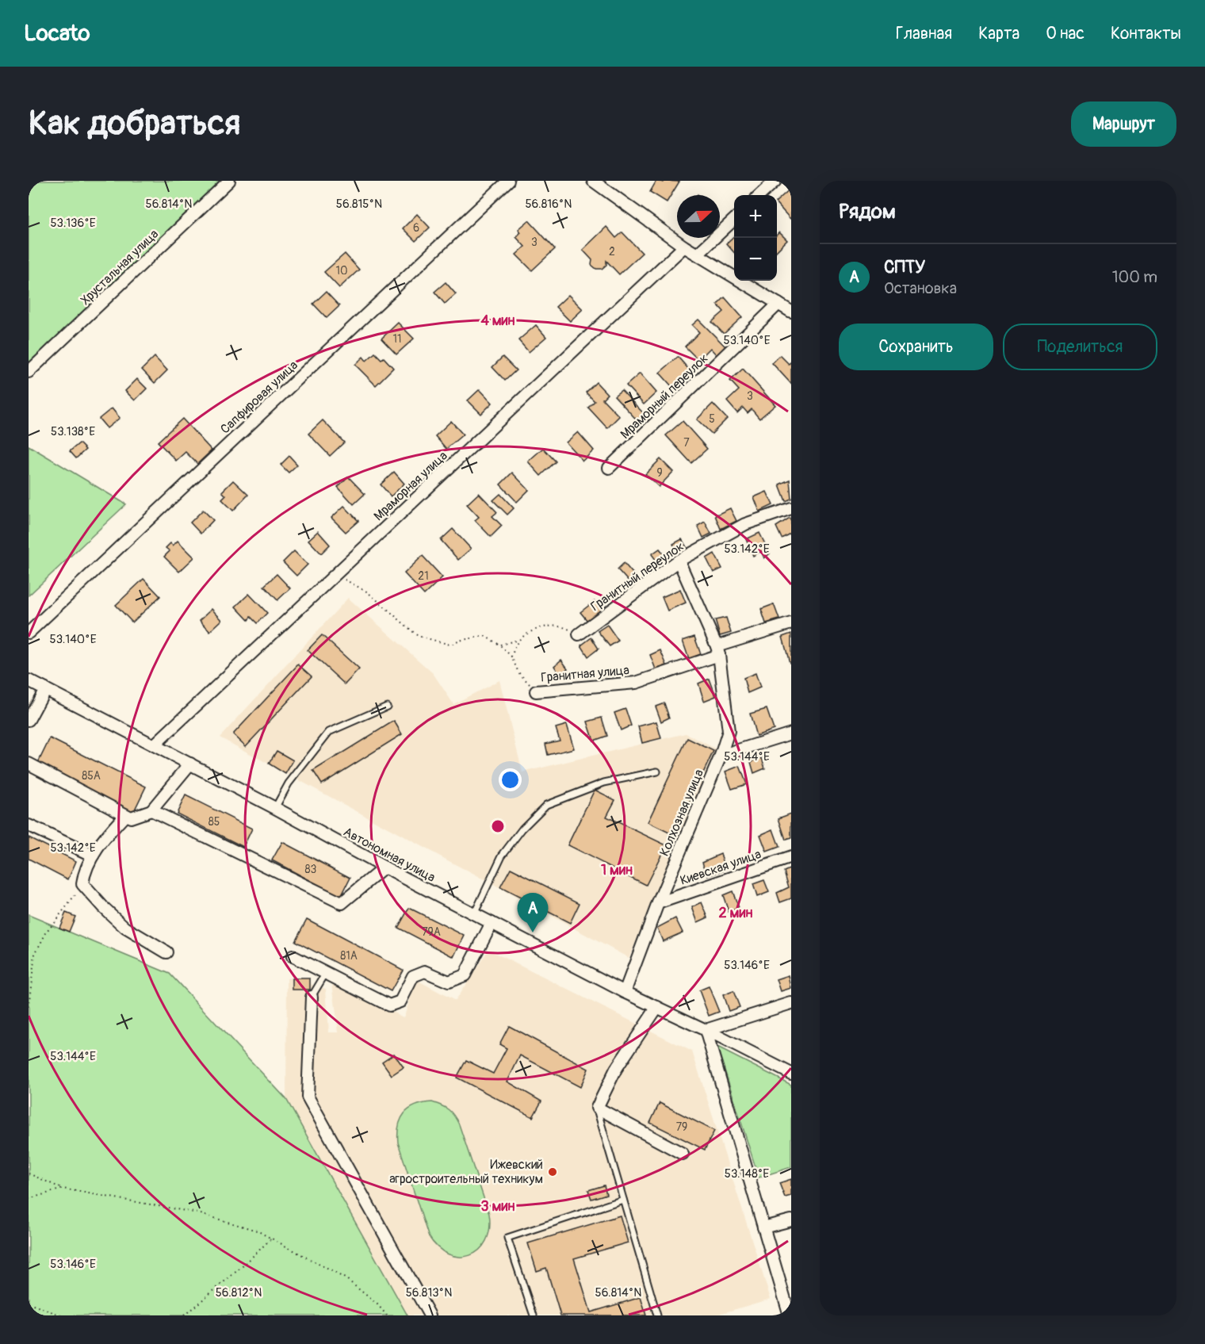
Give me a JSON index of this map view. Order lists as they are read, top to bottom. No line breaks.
{"streets":{"street":["Хрустальная улица","Мраморный переулок","Сапфировая улица","Мраморная улица","Гранитный переулок","Гранитная улица","Колхозная улица","Автономная улица","Киевская улица"]},"crossings":[["Мраморная улица","Автономная улица"],["Гранитный переулок","Колхозная улица"],["Гранитная улица","Колхозная улица"],["Колхозная улица","Автономная улица"],["Колхозная улица","Киевская улица"]],"places":["Ижевский агростроительный техникум"],"house_numbers":["6","3","2","10","11","3","5","7","9","21","85А","85","83","79А","81А","79"],"north":"right","page":{"header":"Locato","nav":["Главная","Карта","О нас","Контакты"],"buttons":["Маршрут",["Сохранить","Поделиться"]],"title":"Как добраться","heading":"Рядом","map_buttons":["+","−"],"list":[{"mark":"A","name":"СПТУ","note":"Остановка","value":"100 m"}],"pins":"A"},"coordinates":["56.814°N","56.815°N","56.816°N","53.136°E","53.140°E","53.138°E","53.142°E","53.144°E","53.146°E","53.148°E","56.812°N","56.813°N"],"rings":["4 мин","1 мин","2 мин","3 мин"]}
